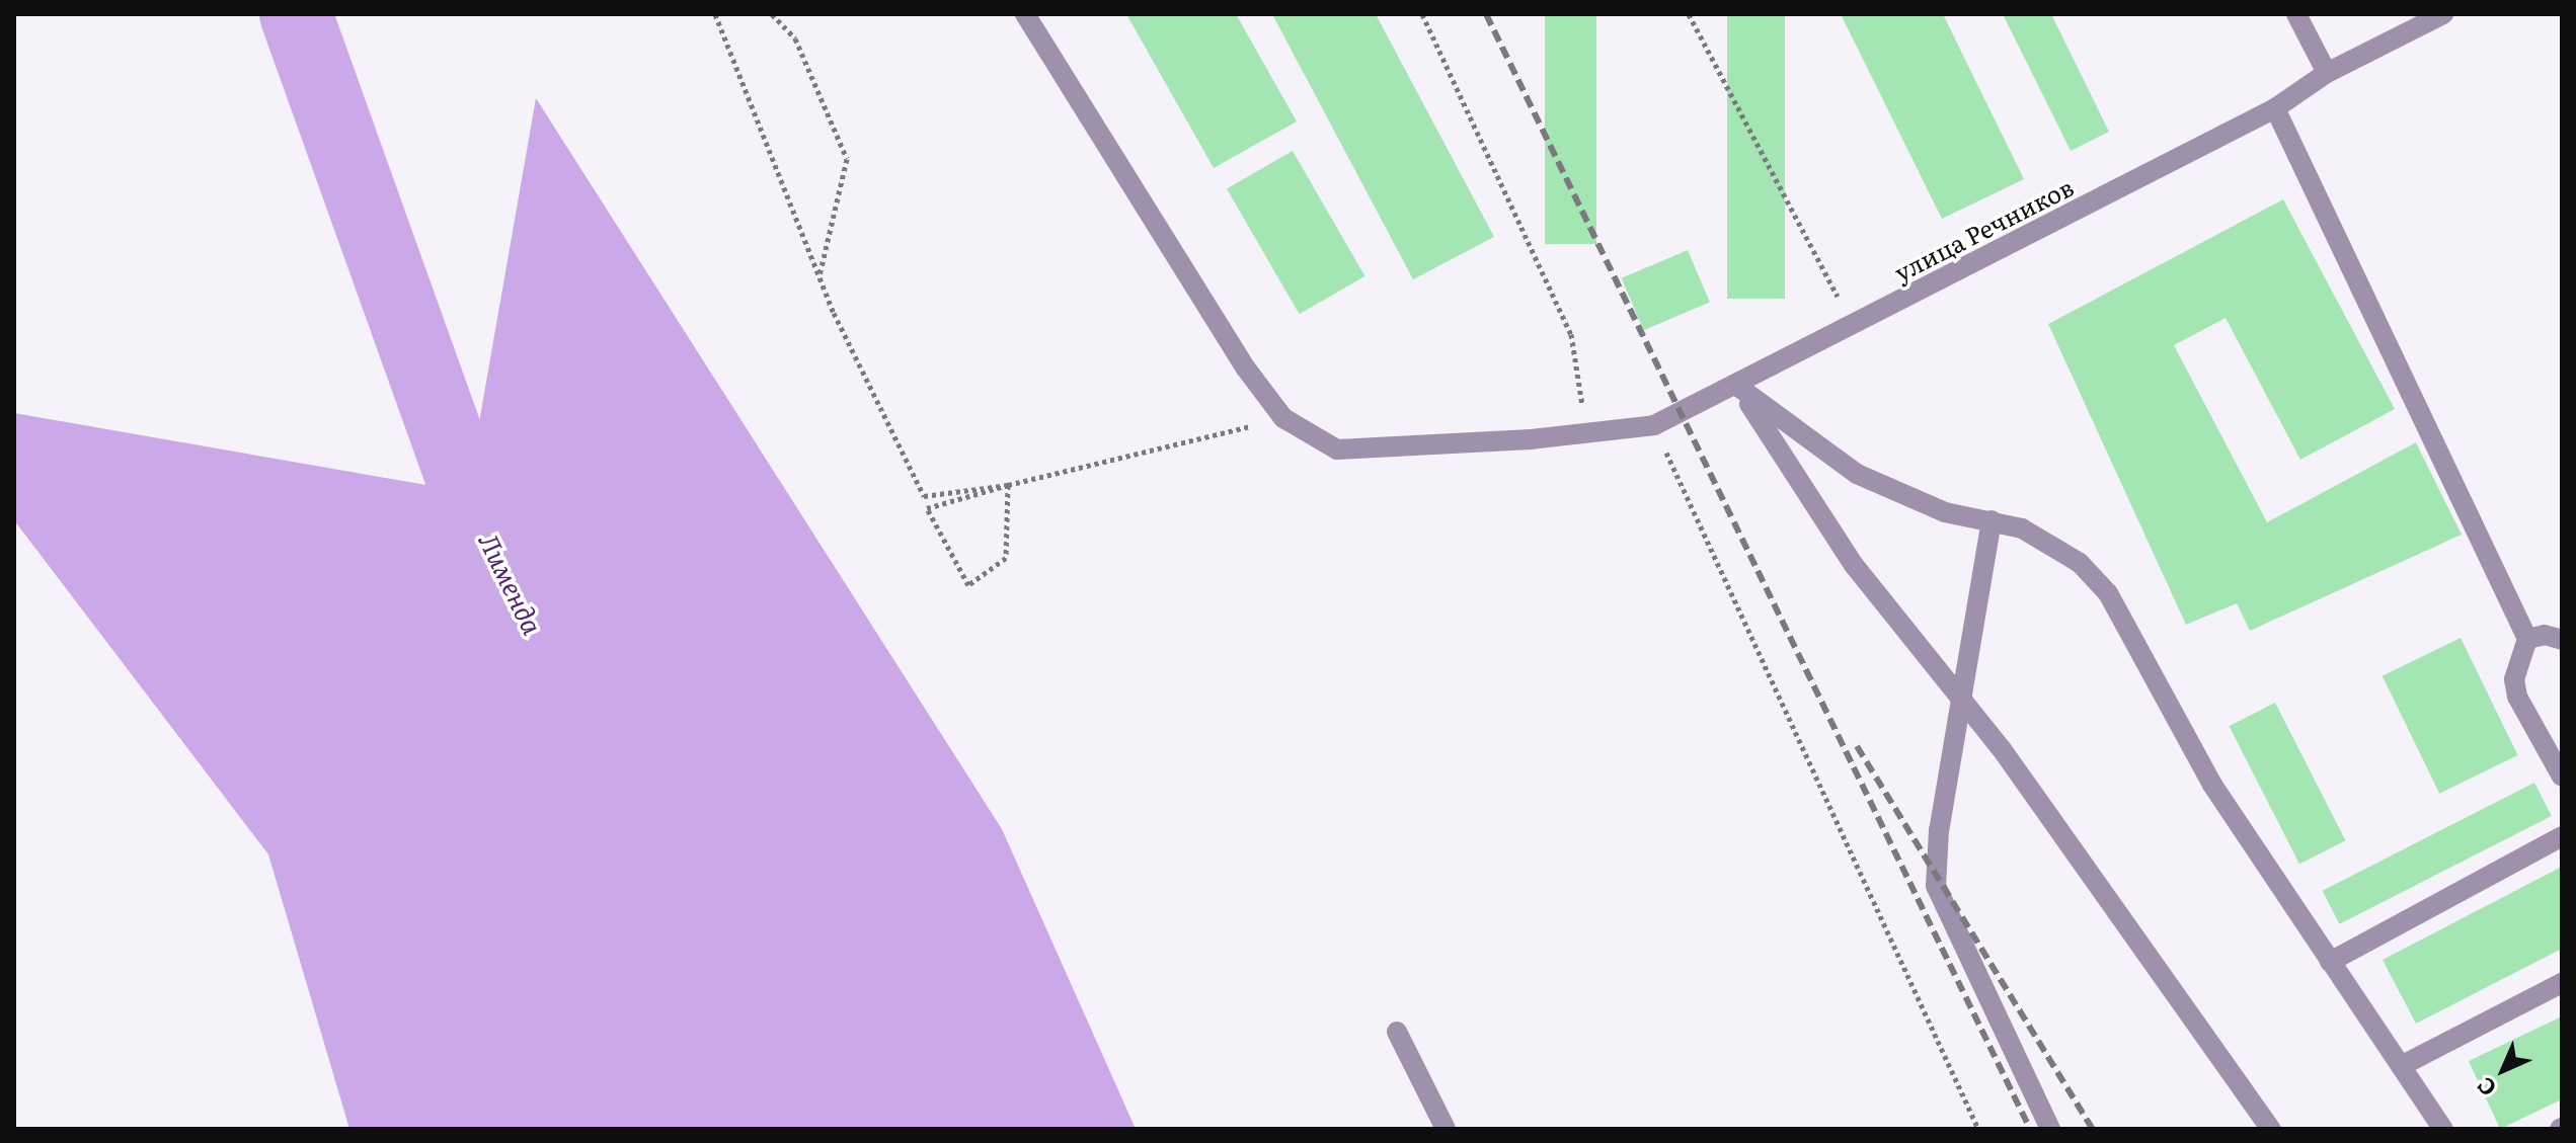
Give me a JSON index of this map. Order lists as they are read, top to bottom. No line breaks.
{"streets":{"street":["улица Речников"]},"water":["Лименда"],"north":"bottom left"}
